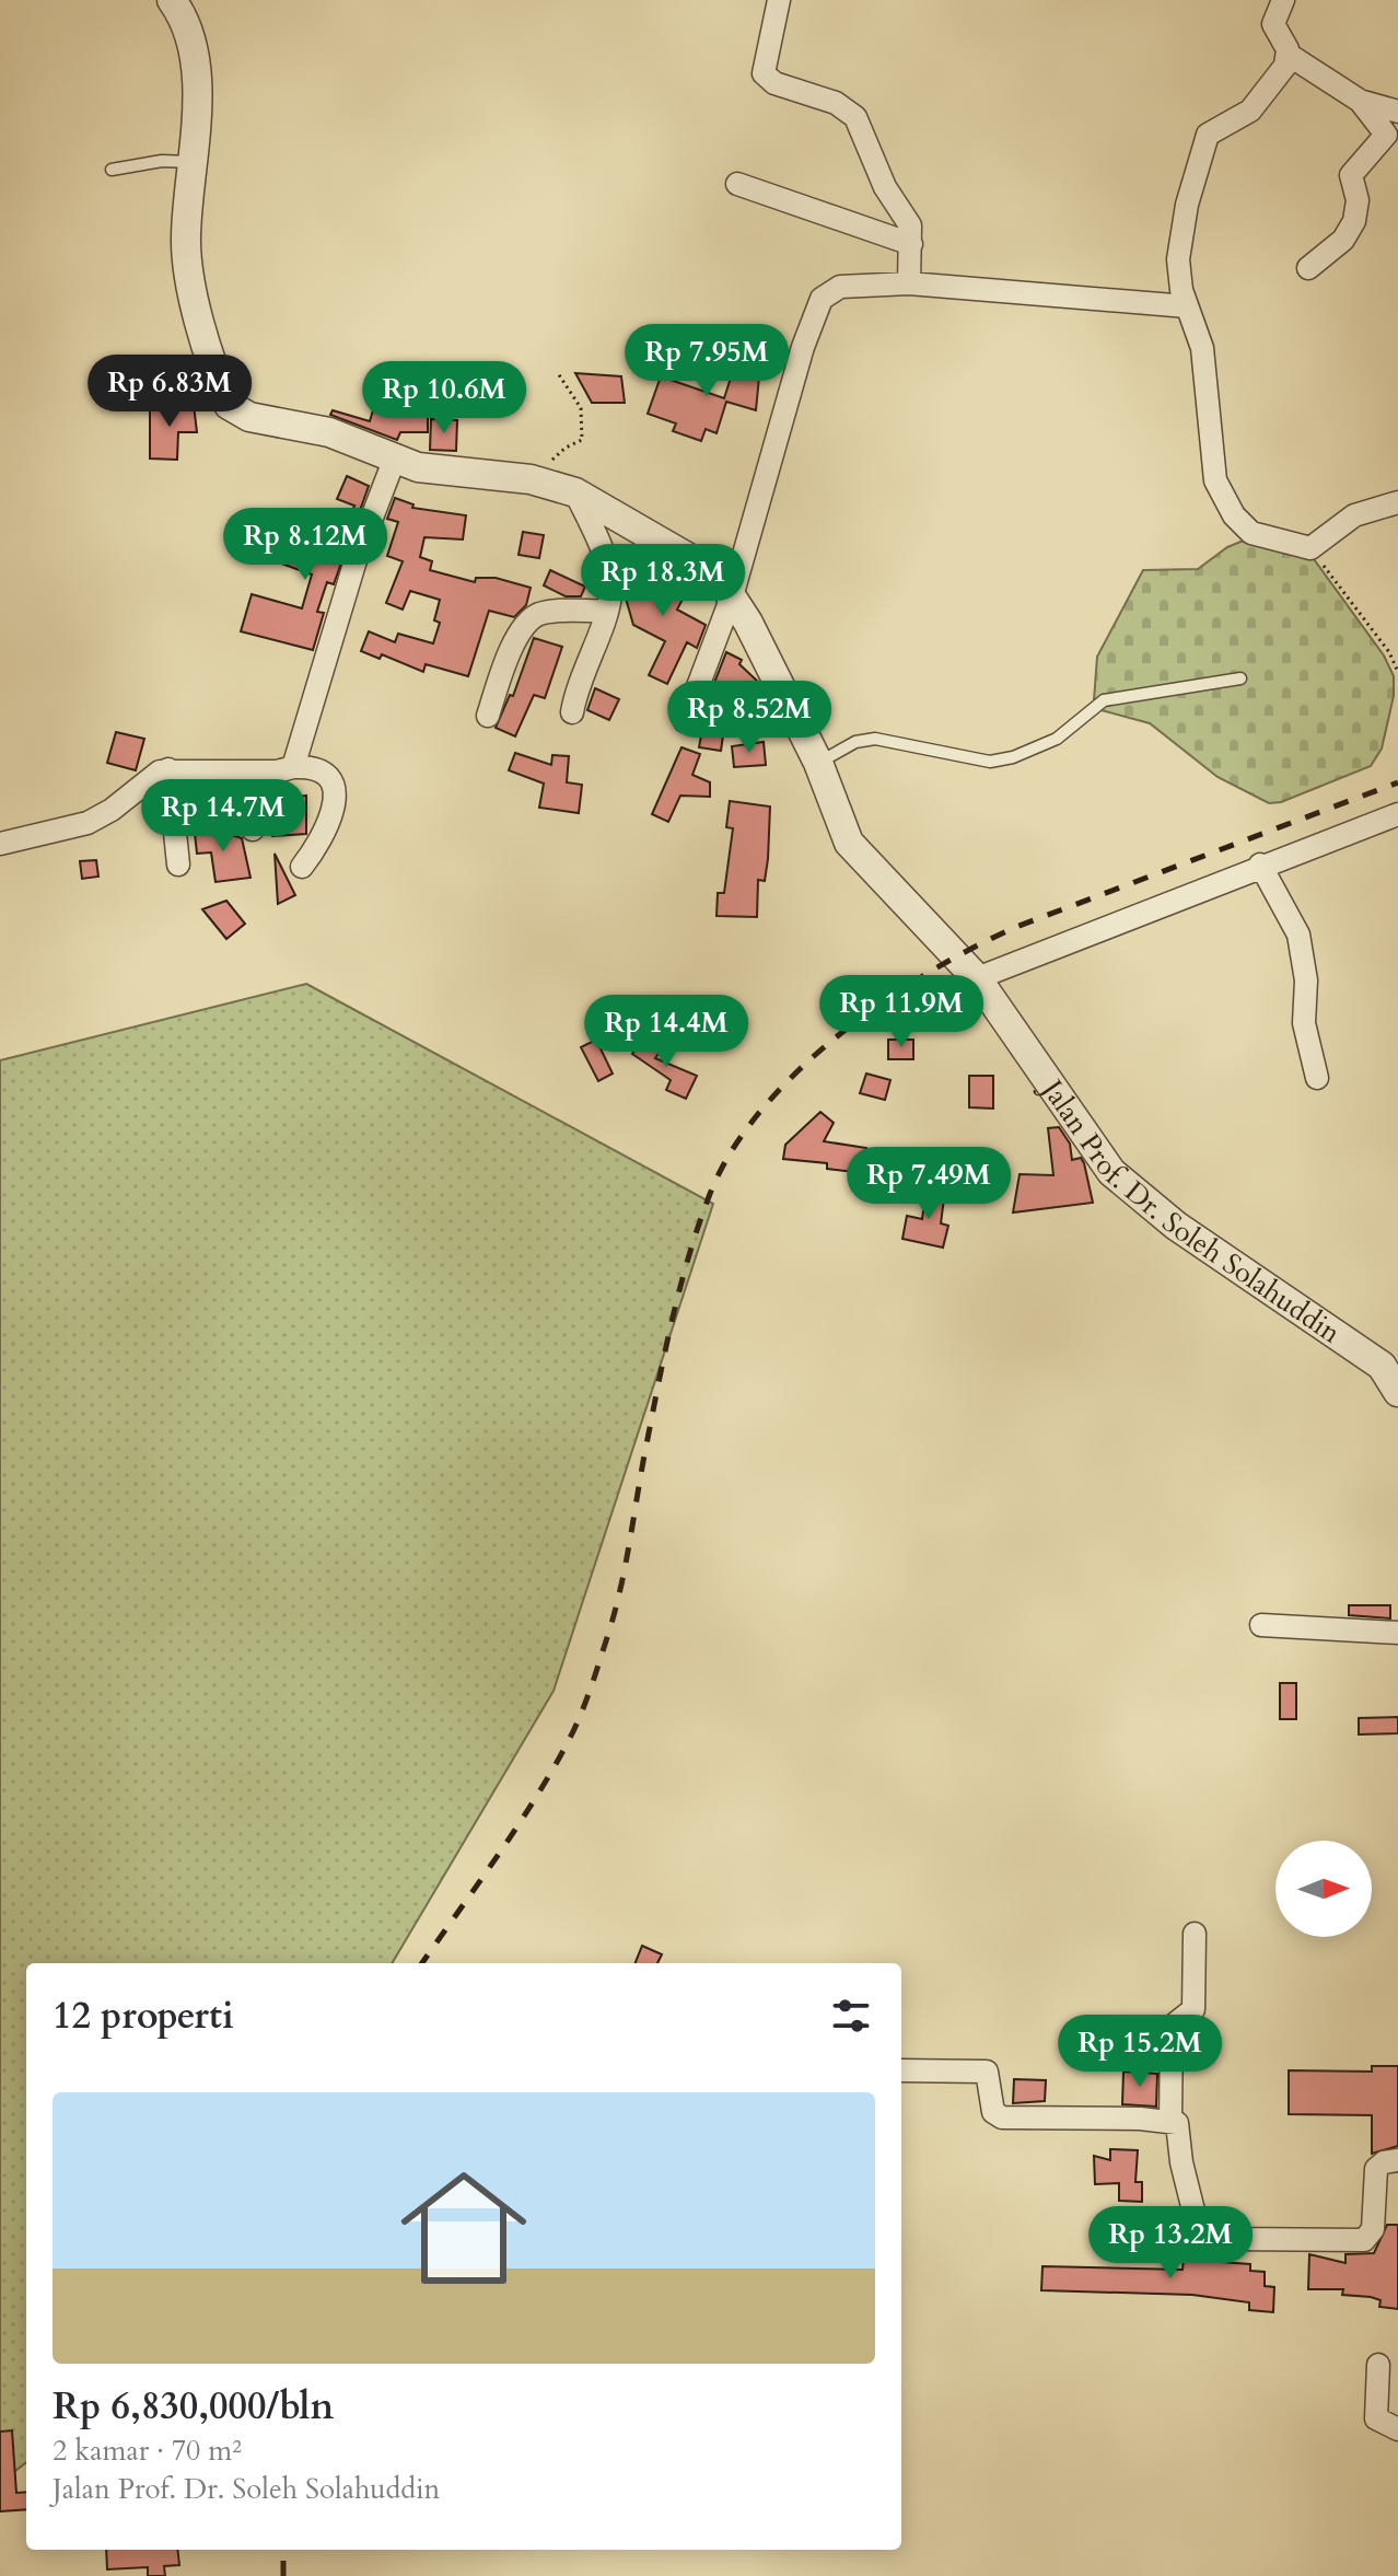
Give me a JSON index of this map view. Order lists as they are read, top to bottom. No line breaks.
{"streets":{"street":["Jalan Prof. Dr. Soleh Solahuddin"]},"north":"right","page":{"price":["Rp 7.95M","Rp 6.83M","Rp 10.6M","Rp 8.12M","Rp 18.3M","Rp 8.52M","Rp 14.7M","Rp 11.9M","Rp 14.4M","Rp 7.49M","Rp 15.2M","Rp 13.2M"],"heading":"12 properti","list":[{"name":"Rp 6,830,000/bln","note":"2 kamar · 70 m² · Jalan Prof. Dr. Soleh Solahuddin"}]}}
